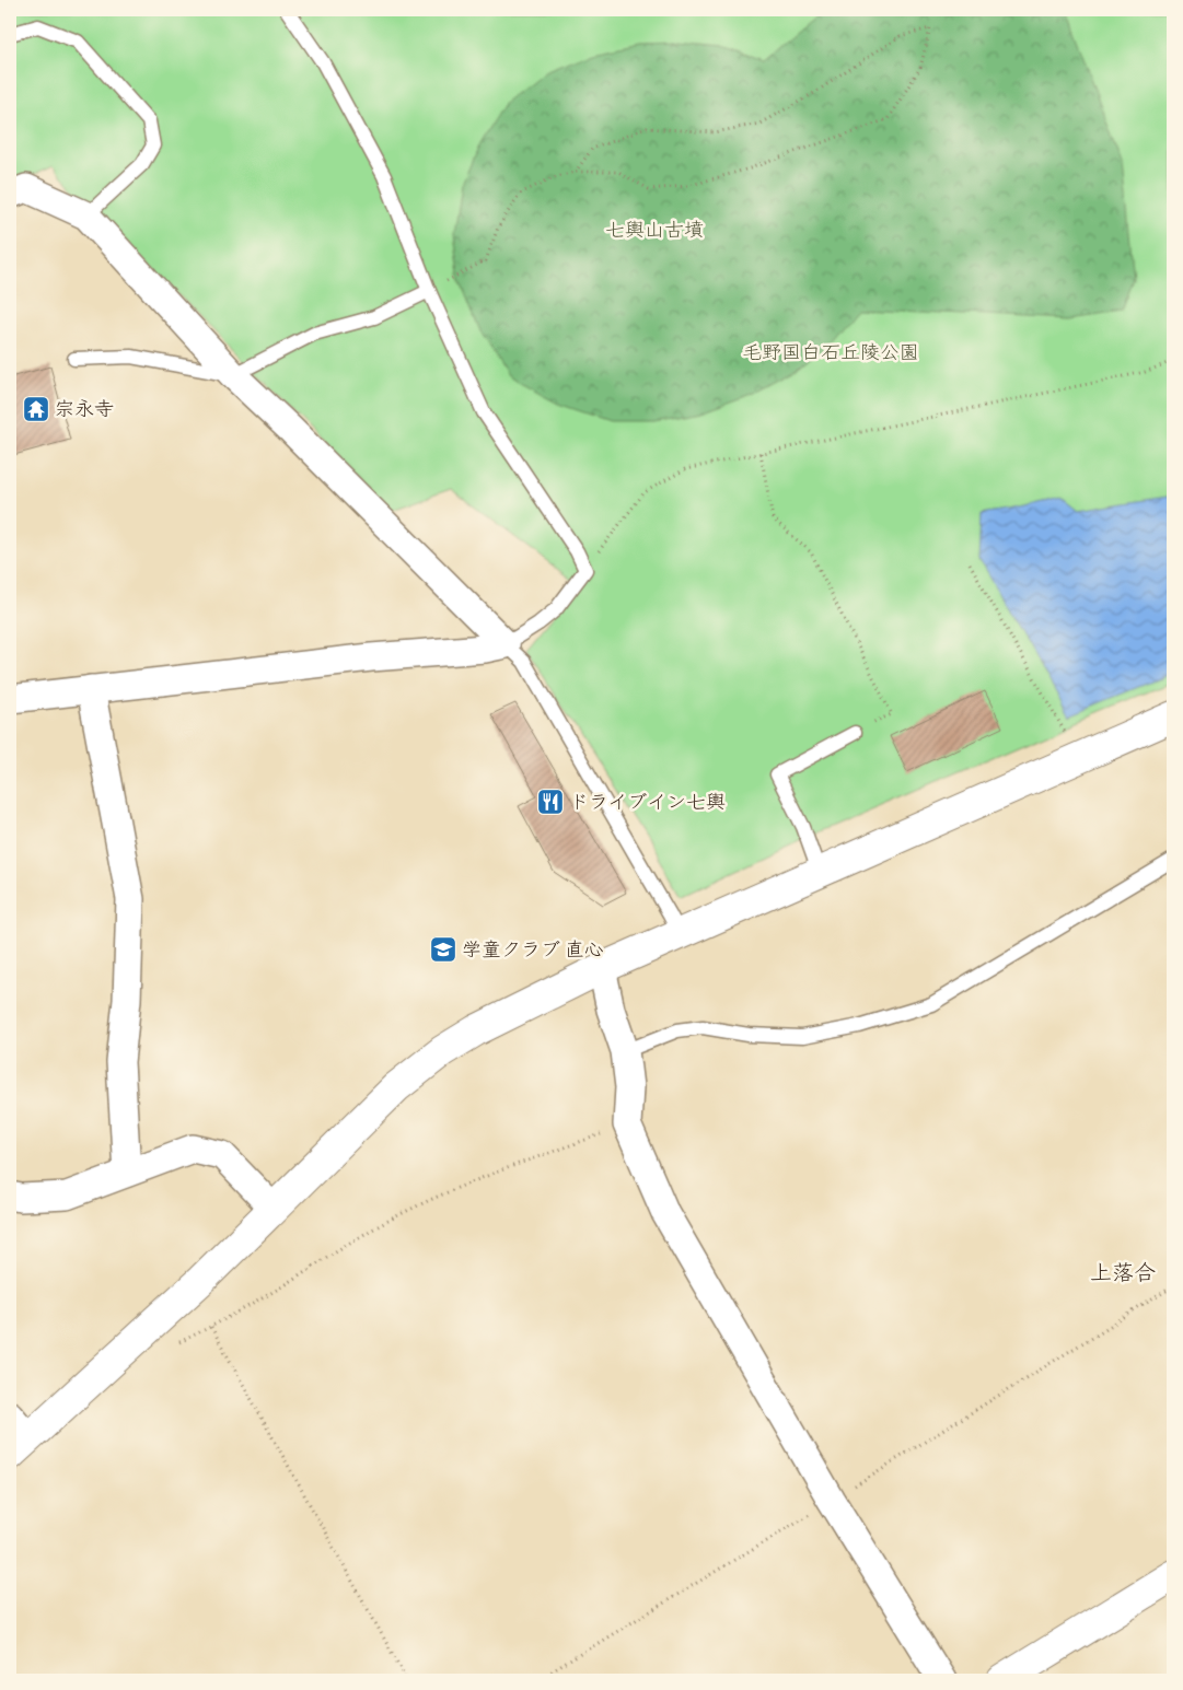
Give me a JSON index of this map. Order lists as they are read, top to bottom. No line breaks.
{"districts":["上落合"],"parks":["七輿山古墳","毛野国白石丘陵公園"],"places":{"temple":["宗永寺"],"restaurant":["ドライブイン七輿"],"school or university":["学童クラブ 直心"]}}
